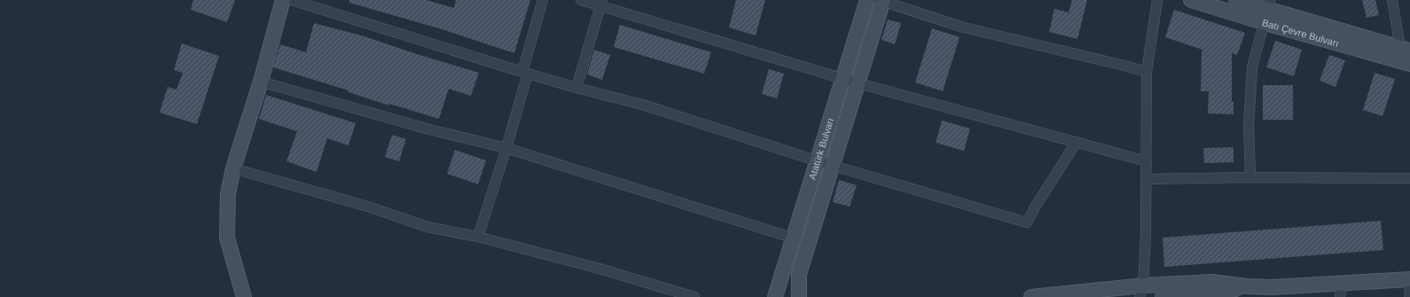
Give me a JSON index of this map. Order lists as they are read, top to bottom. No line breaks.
{"streets":{"main road":["Batı Çevre Bulvarı","Atatürk Bulvarı"]}}
